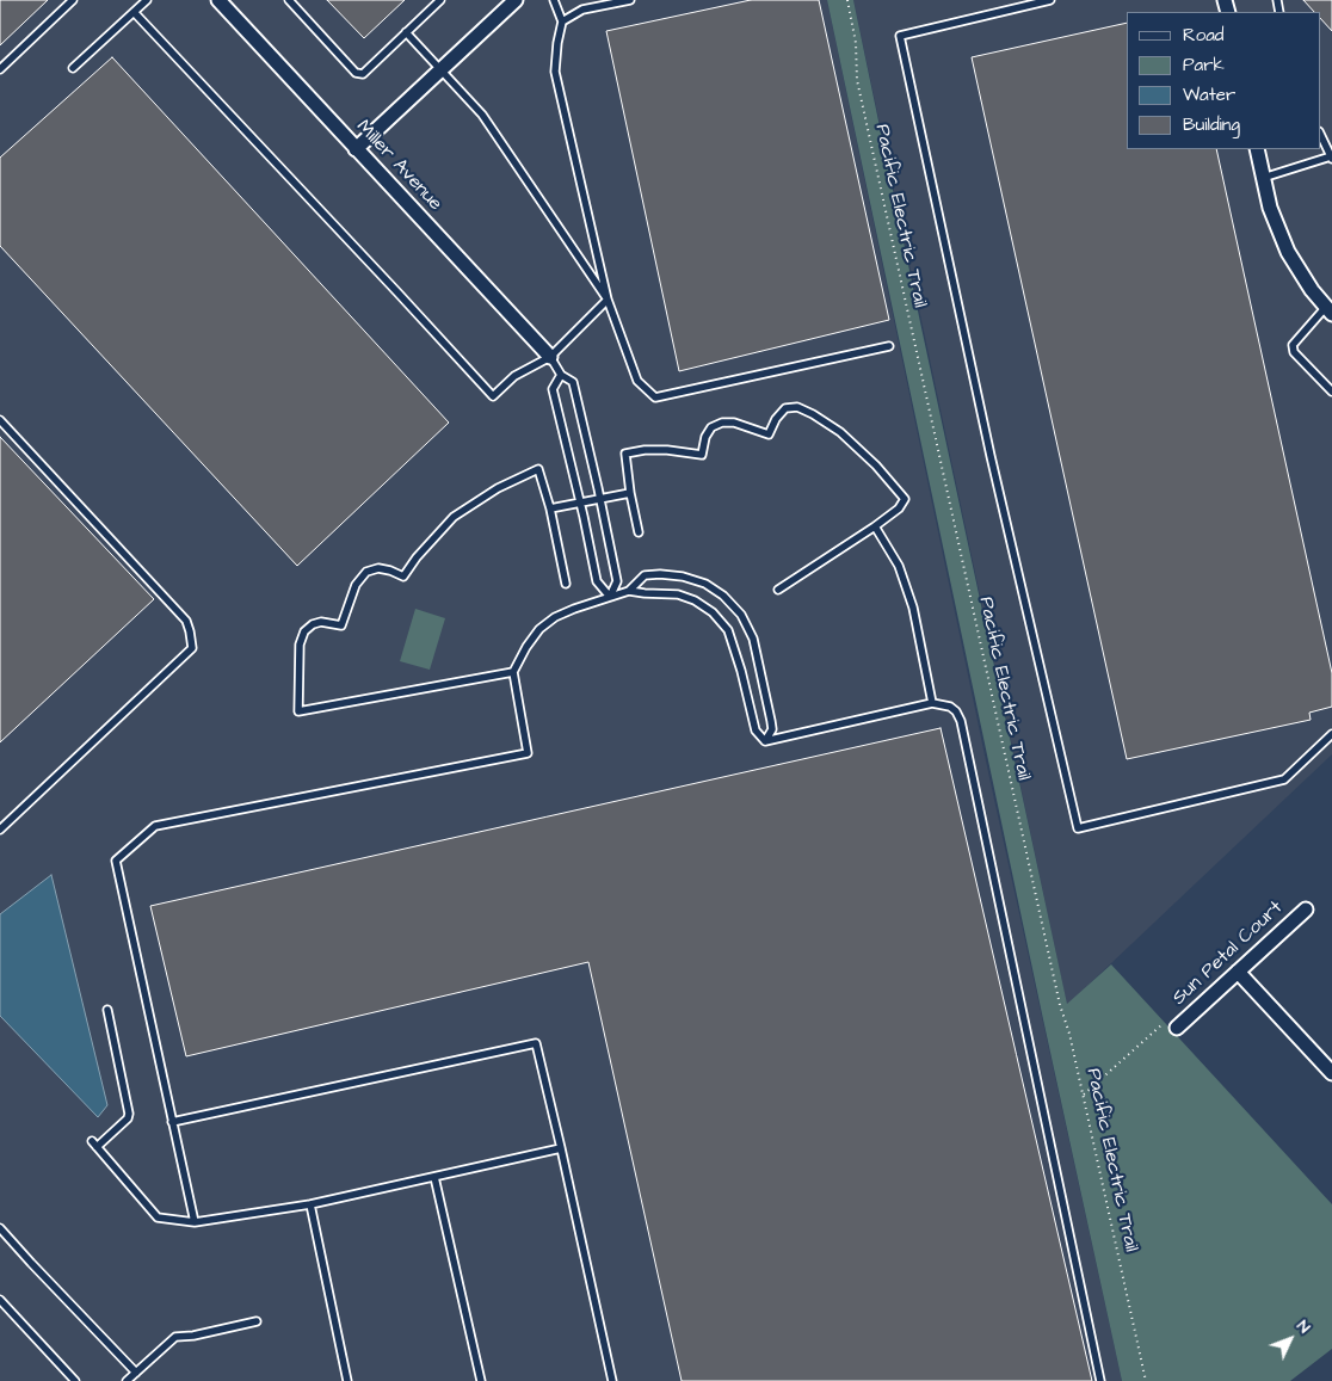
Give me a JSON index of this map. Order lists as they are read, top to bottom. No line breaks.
{"streets":{"street":["Miller Avenue","Sun Petal Court"],"path":["Pacific Electric Trail"]},"legend":["Road","Park","Water","Building"],"north":"top right"}
